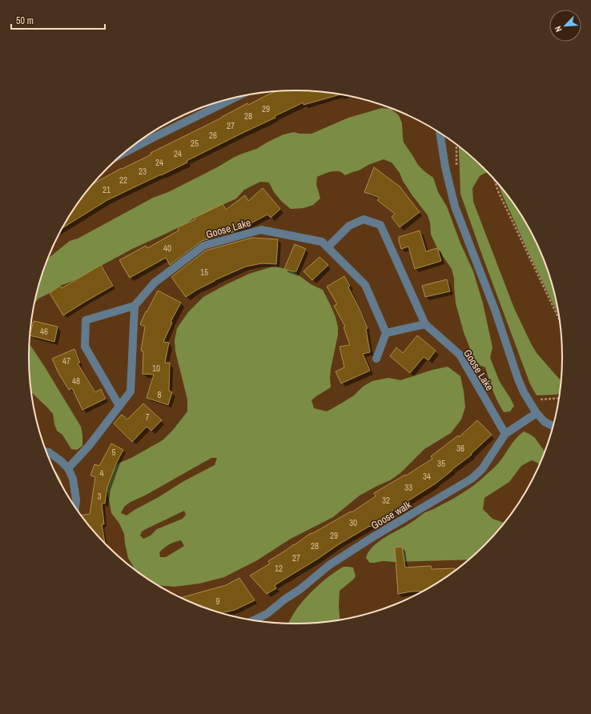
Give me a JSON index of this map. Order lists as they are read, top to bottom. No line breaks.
{"streets":{"street":["Goose Lake","Goose walk"]},"crossings":[["Goose Lake","Goose walk"]],"house_numbers":["29","28","27","26","25","24","24","23","22","21","40","15","46","47","10","48","8","7","36","5","35","4","34","33","3","32","30","29","28","27","12","9"],"scale_bar":"50 m","north":"bottom left"}
